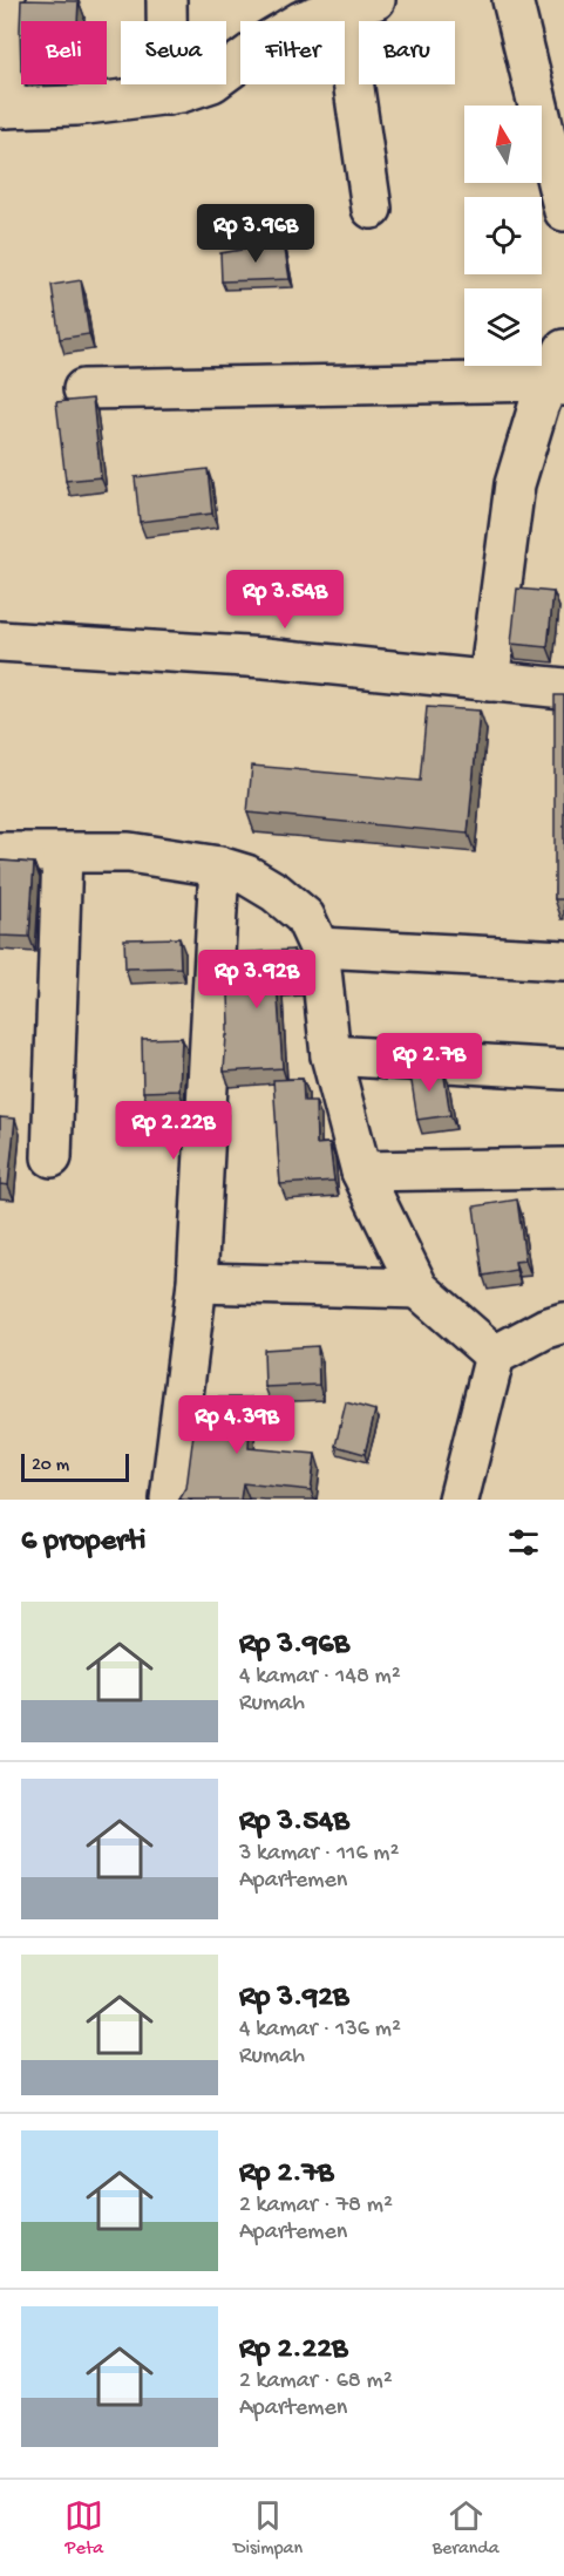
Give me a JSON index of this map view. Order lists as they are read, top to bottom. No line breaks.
{"scale_bar":"20 m","north":"top","page":{"chip":["Beli","Sewa","Filter","Baru"],"price":["Rp 3.96B","Rp 3.54B","Rp 3.92B","Rp 2.7B","Rp 2.22B","Rp 4.39B"],"scale":"20 m","heading":"6 properti","list":[{"name":"Rp 3.96B","note":"4 kamar · 148 m² · Rumah"},{"name":"Rp 3.54B","note":"3 kamar · 116 m² · Apartemen"},{"name":"Rp 3.92B","note":"4 kamar · 136 m² · Rumah"},{"name":"Rp 2.7B","note":"2 kamar · 78 m² · Apartemen"},{"name":"Rp 2.22B","note":"2 kamar · 68 m² · Apartemen"}],"tabs":["Peta","Disimpan","Beranda"]}}
